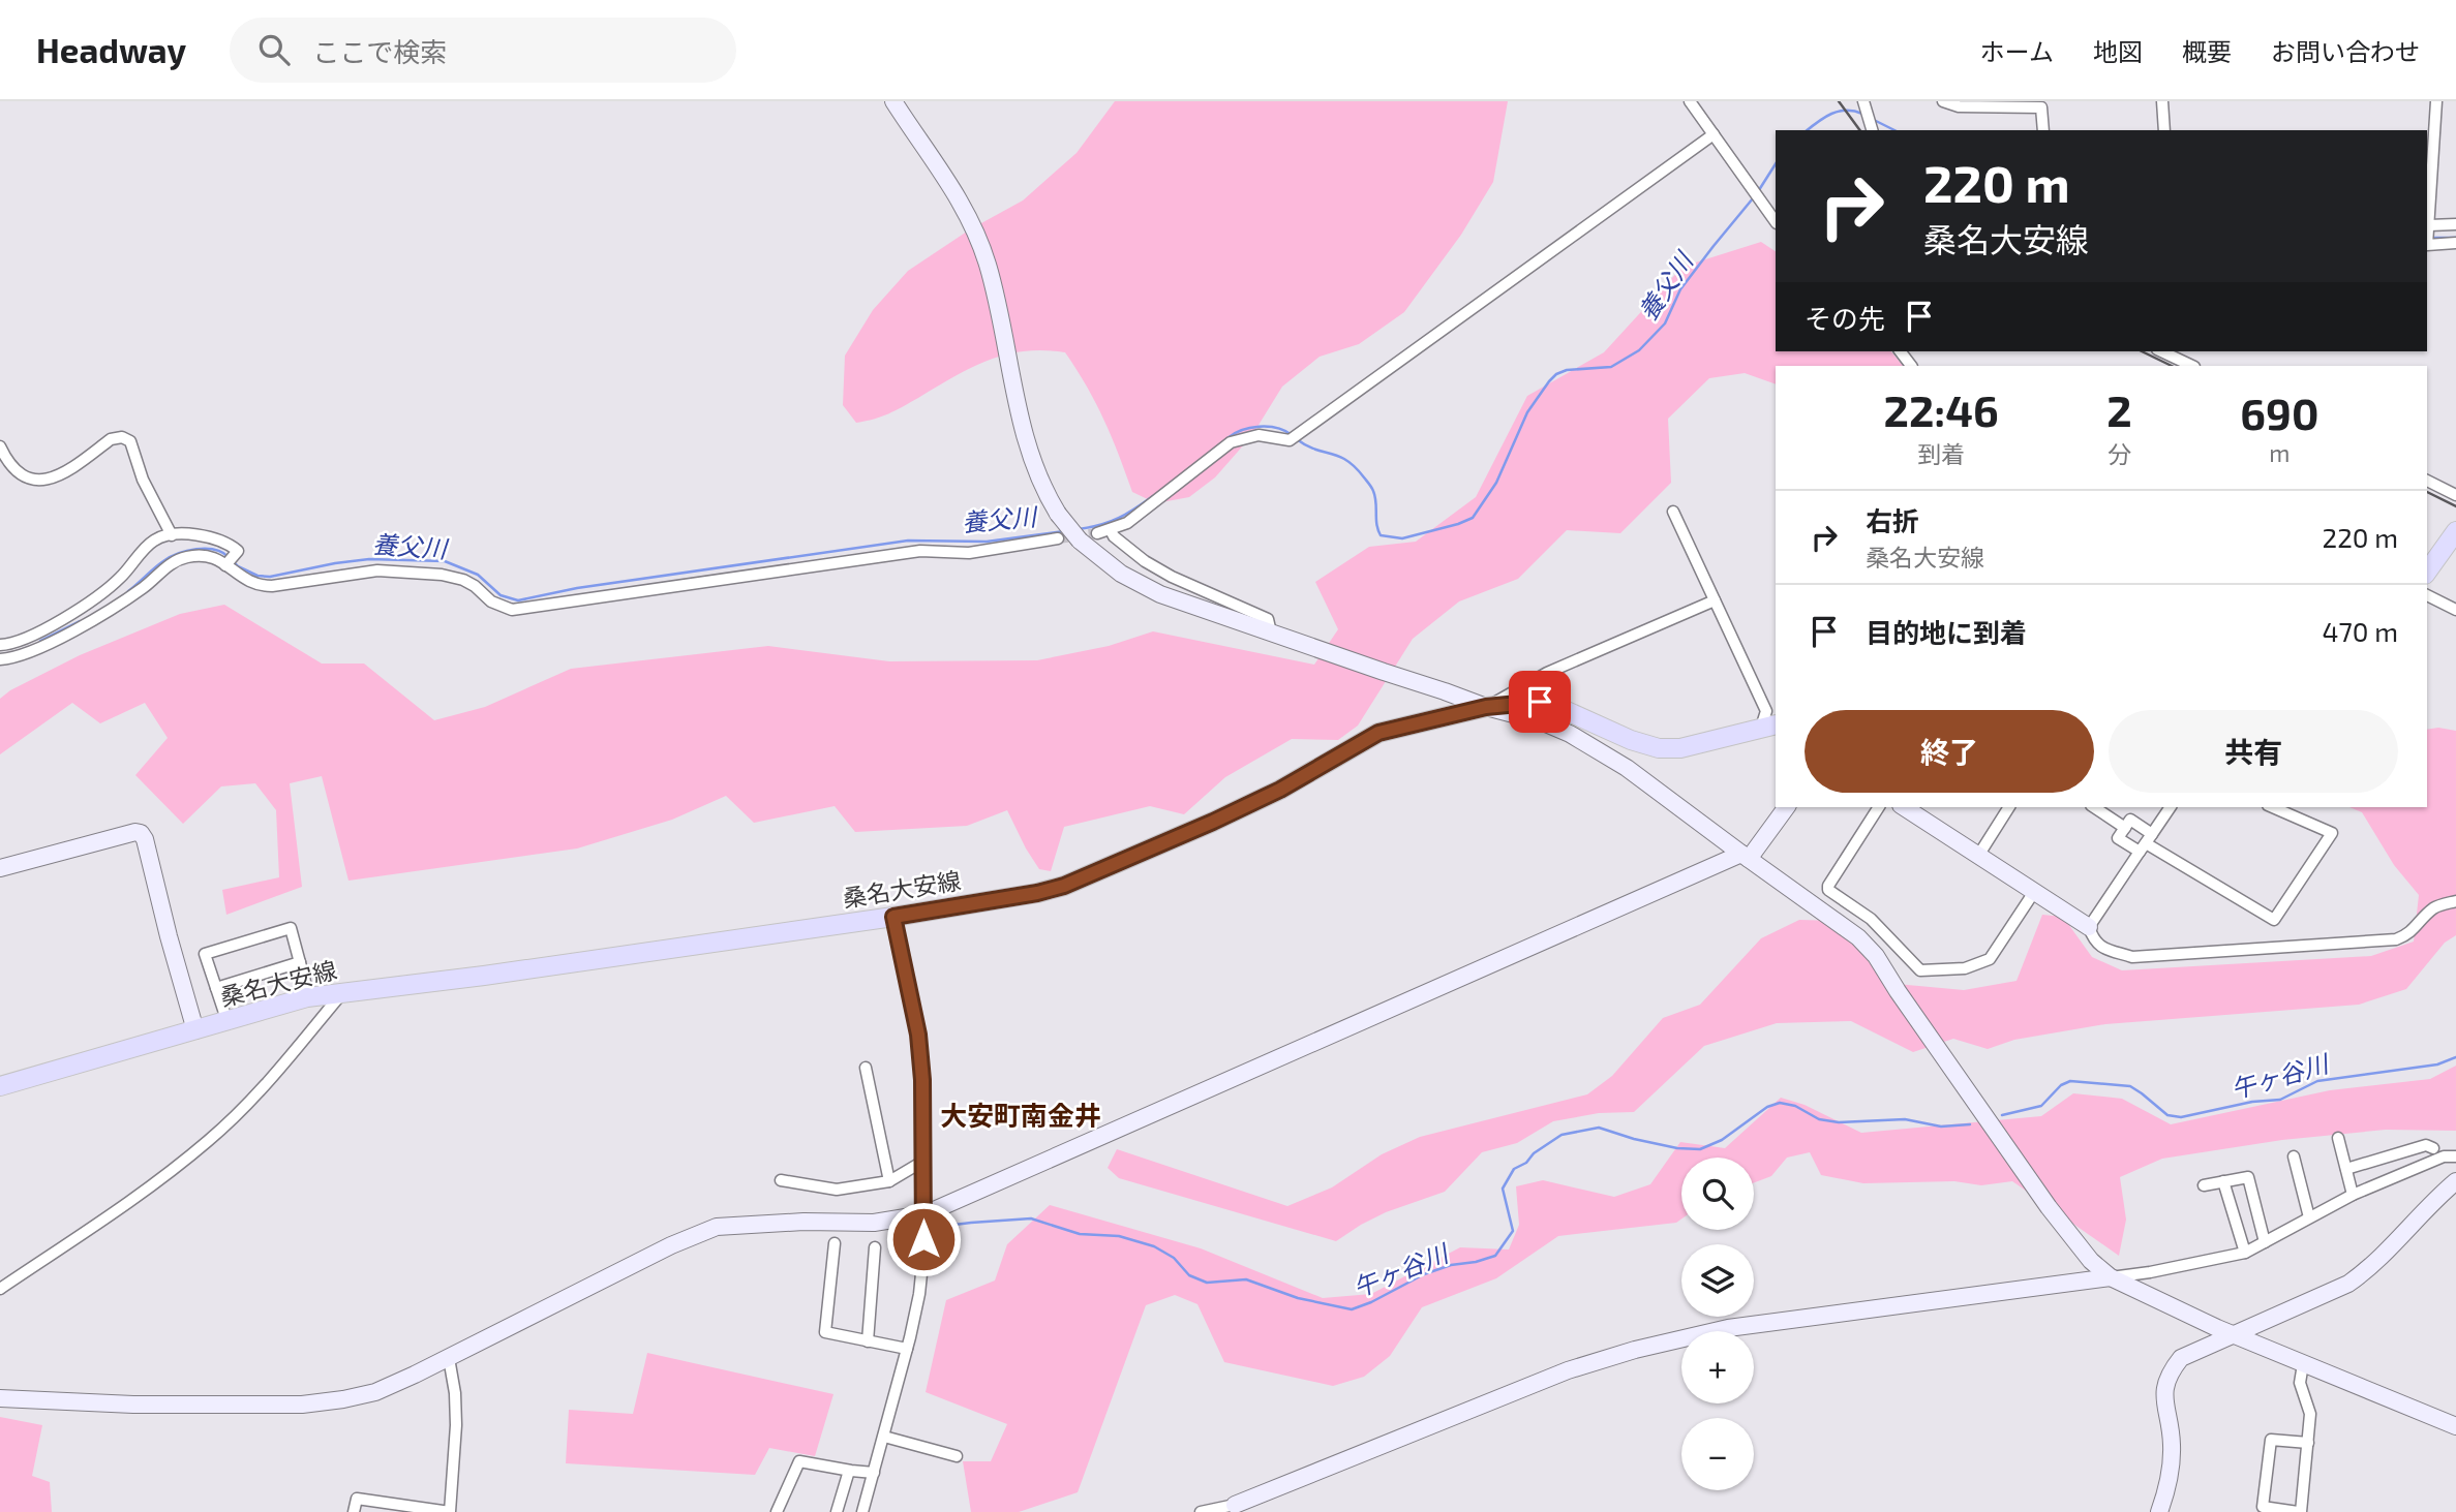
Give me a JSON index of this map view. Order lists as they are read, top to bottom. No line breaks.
{"streets":{"main road":["桑名大安線"]},"districts":["大安町南金井"],"water":["養父川","午ヶ谷川"],"page":{"header":"Headway","search":"ここで検索","nav":["ホーム","地図","概要","お問い合わせ"],"turn":["220 m","桑名大安線"],"then":"その先","eta":["22:46","到着","2","分","690","m"],"list":[{"name":"右折","note":"桑名大安線","value":"220 m"},{"name":"目的地に到着","value":"470 m"}],"buttons":["終了","共有"],"map_buttons":["+","−"]}}
